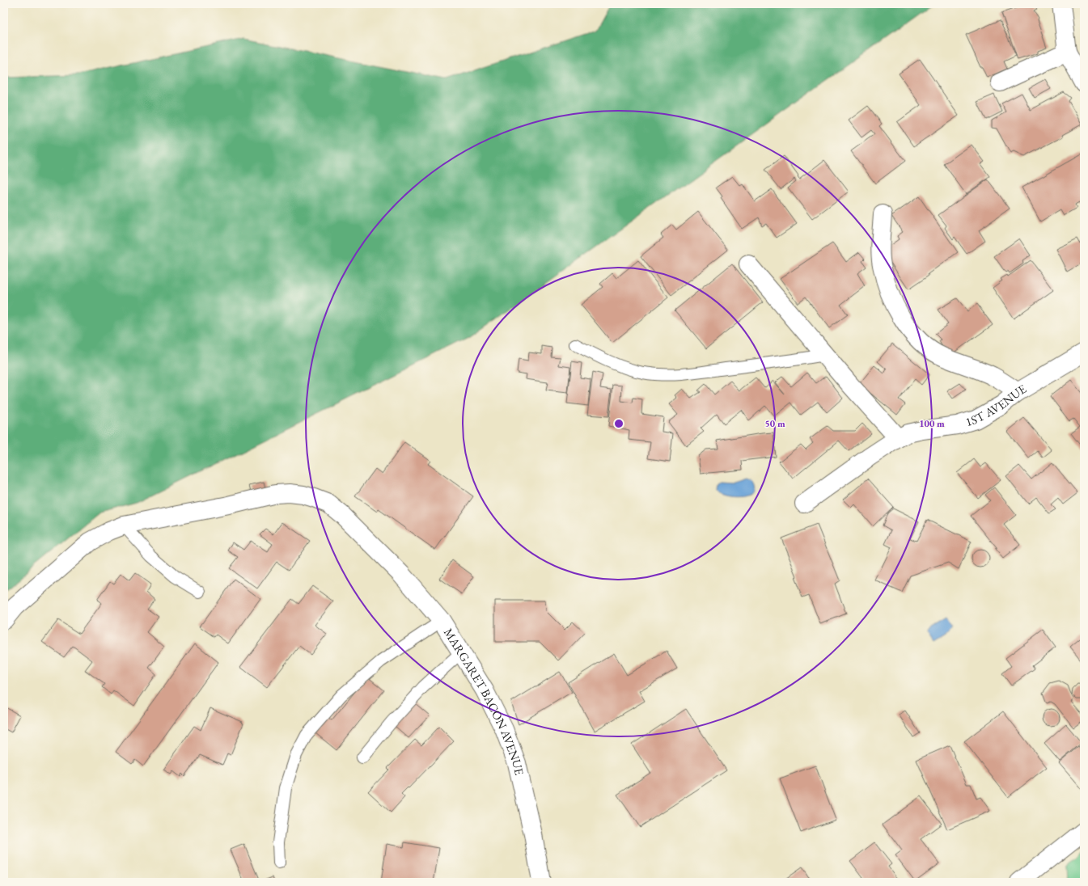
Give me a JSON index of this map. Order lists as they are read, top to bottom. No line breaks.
{"streets":{"street":["1ST AVENUE","MARGARET BACON AVENUE"]},"rings":["50 m","100 m"]}
